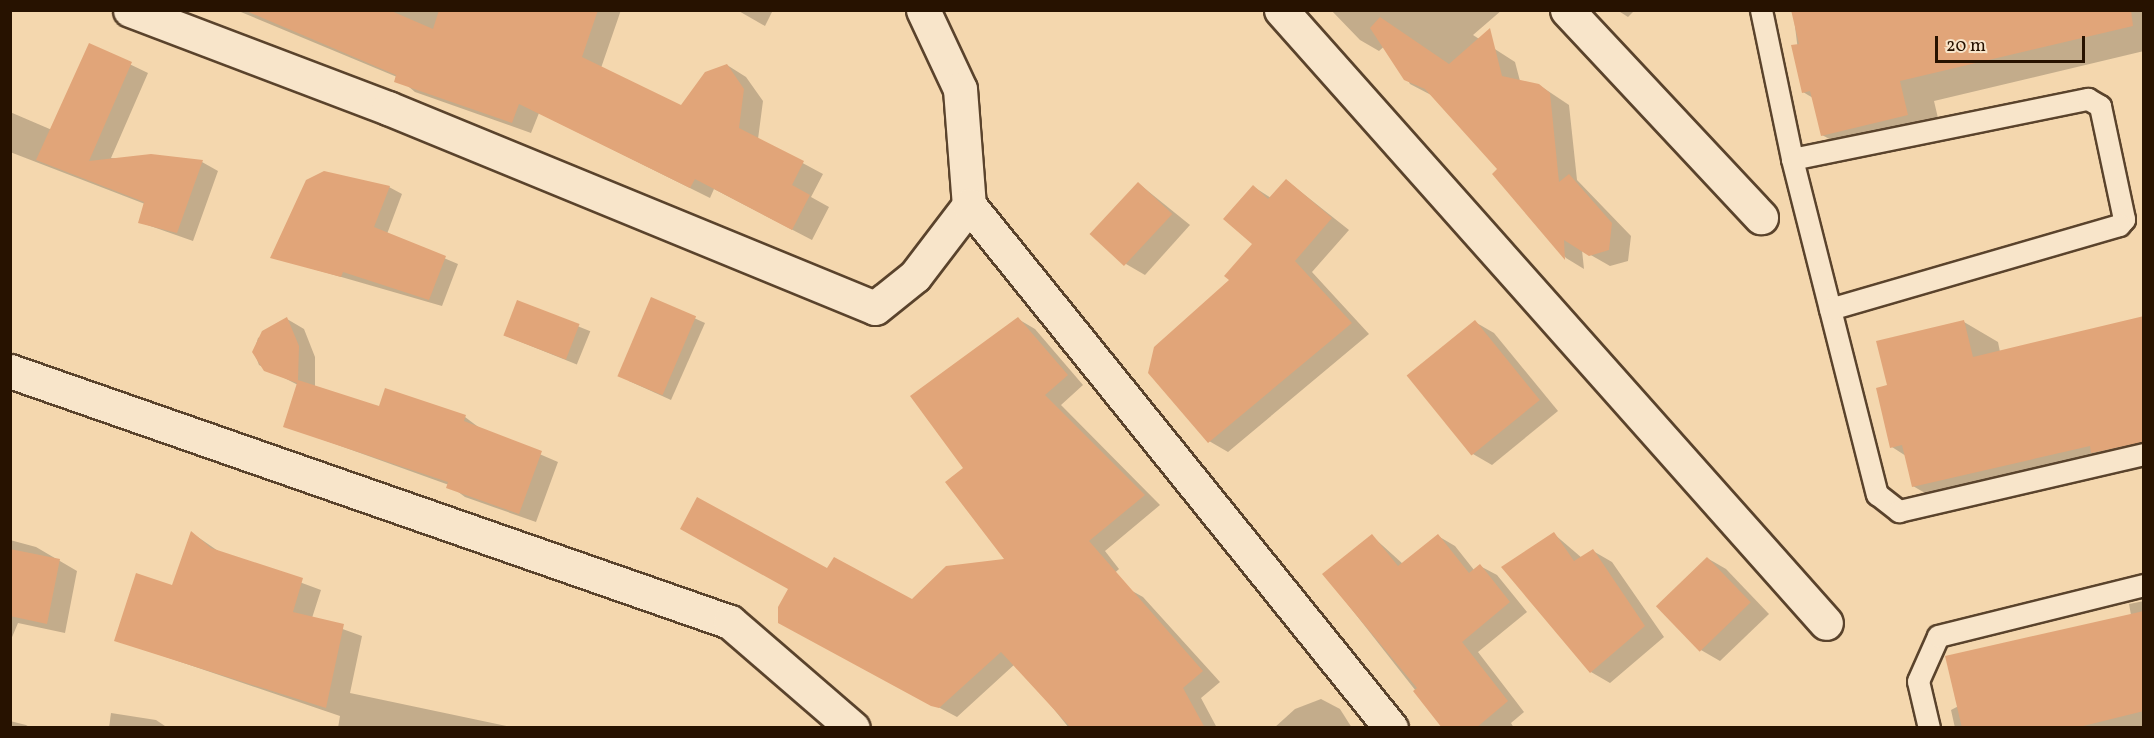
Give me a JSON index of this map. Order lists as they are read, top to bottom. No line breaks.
{"scale_bar":"20 m"}
